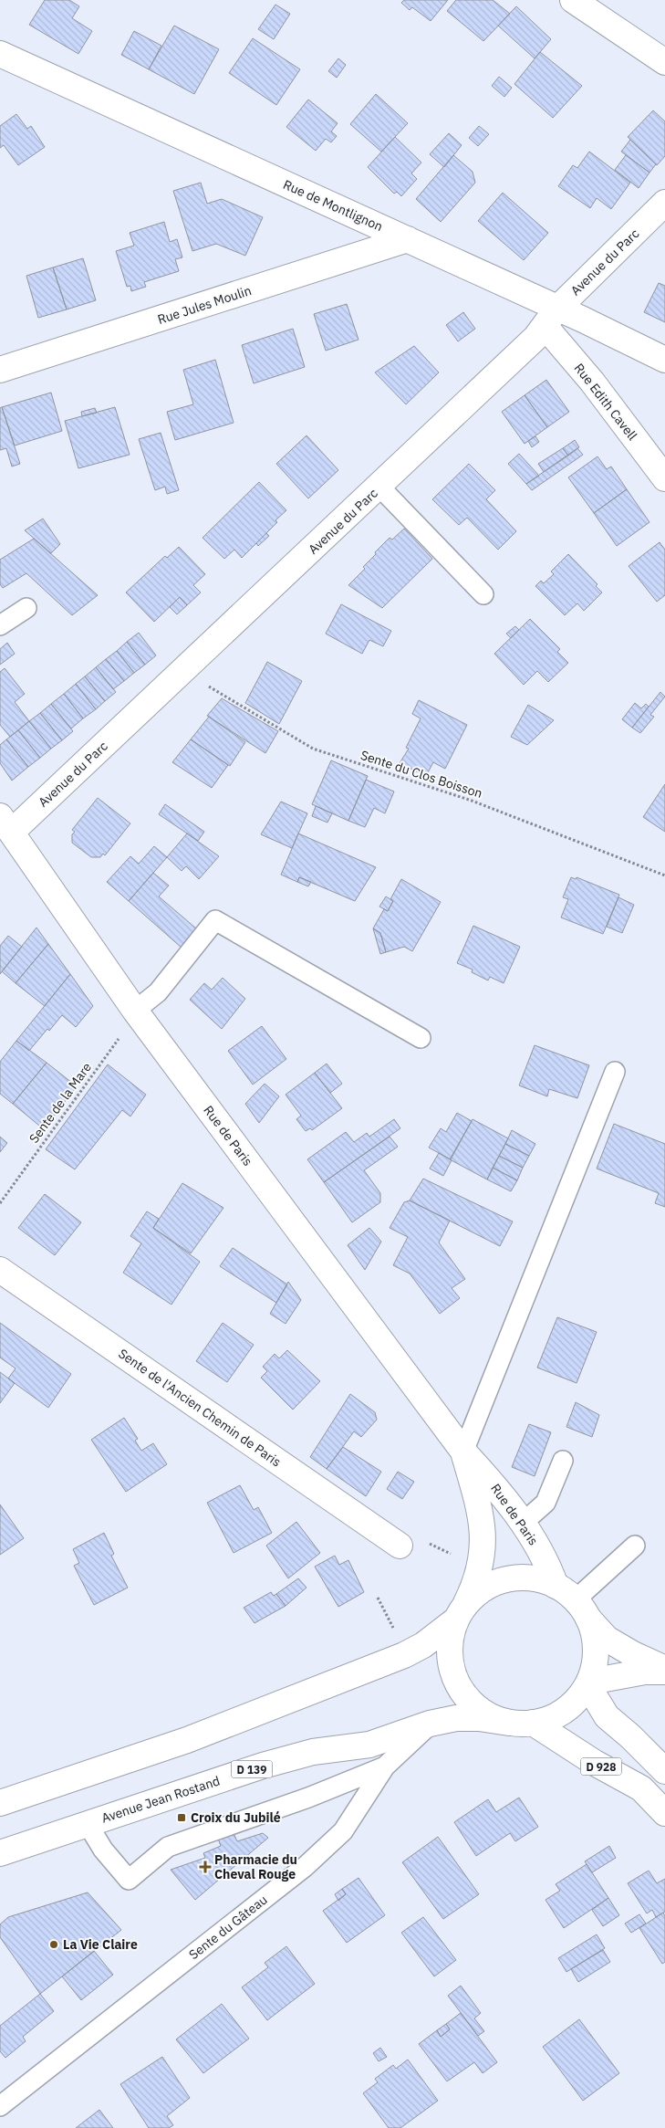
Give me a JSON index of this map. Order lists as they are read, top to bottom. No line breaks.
{"streets":{"street":["Rue de Montlignon","Avenue du Parc","Rue Jules Moulin","Rue Edith Cavell","Rue de Paris","Sente de l'Ancien Chemin de Paris","D 928","D 139","Avenue Jean Rostand"],"lane":["Sente du Gâteau"],"path":["Sente du Clos Boisson","Sente de la Mare"]},"crossings":[["Rue de Montlignon","Avenue du Parc"],["Rue de Montlignon","Rue Jules Moulin"],["Rue de Montlignon","Rue Edith Cavell"],["Avenue du Parc","Rue Edith Cavell"],["Avenue du Parc","Sente du Clos Boisson"],["Avenue du Parc","Rue de Paris"],["Sente de la Mare","Rue de Paris"],["Rue de Paris","D 928"],["Rue de Paris","Avenue Jean Rostand"],["D 928","Avenue Jean Rostand"],["Avenue Jean Rostand","Sente du Gâteau"]],"places":{"transit":["Croix du Jubilé"],"health":["Pharmacie du Cheval Rouge"],"other":["La Vie Claire"]}}
